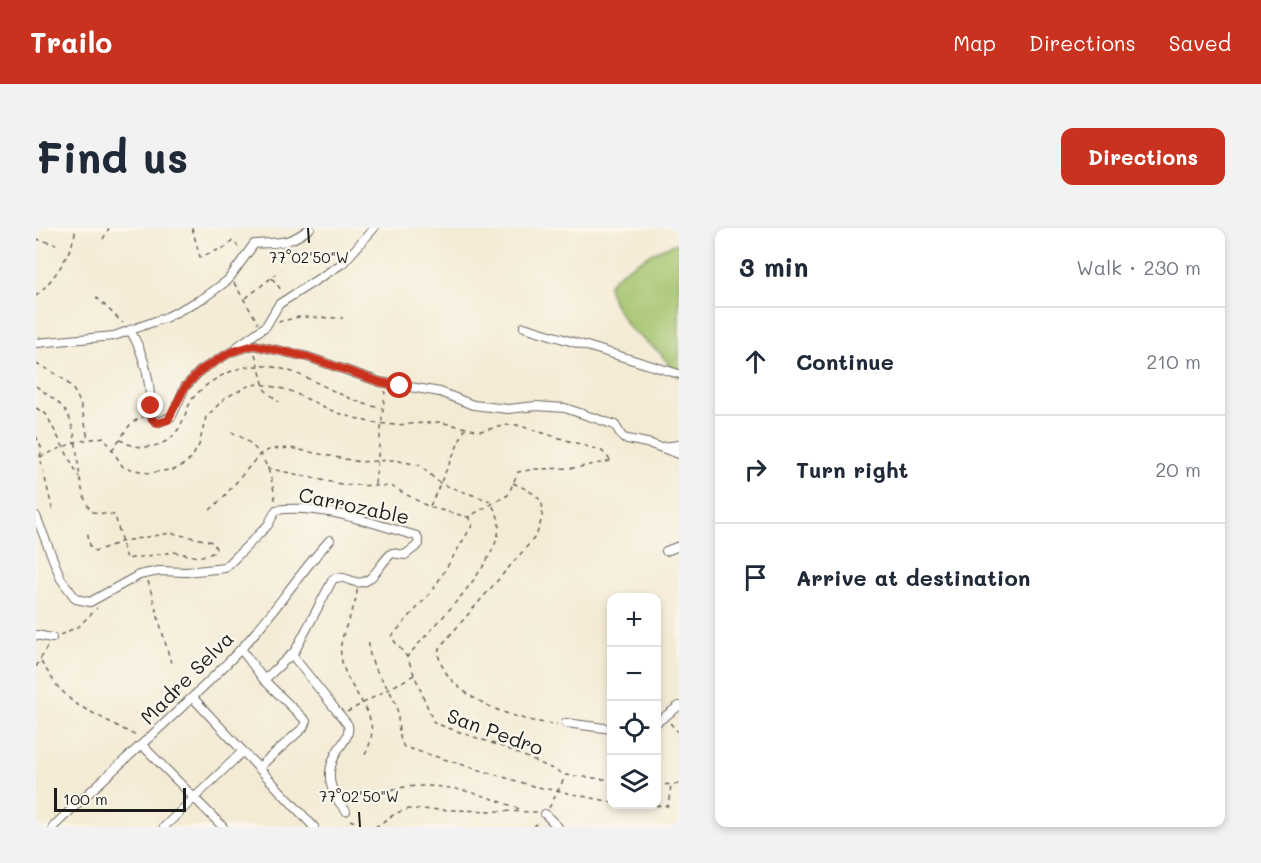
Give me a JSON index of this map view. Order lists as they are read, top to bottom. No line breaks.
{"streets":{"street":["Carrozable","Madre Selva"],"path":["San Pedro"]},"scale_bar":"100 m","page":{"header":"Trailo","nav":["Map","Directions","Saved"],"buttons":"Directions","title":"Find us","heading":["3 min","Walk · 230 m"],"list":[["Continue","210 m"],["Turn right","20 m"],"Arrive at destination"],"map_buttons":["+","−"],"scale":"100 m"},"coordinates":["77°02'50\"W"]}
